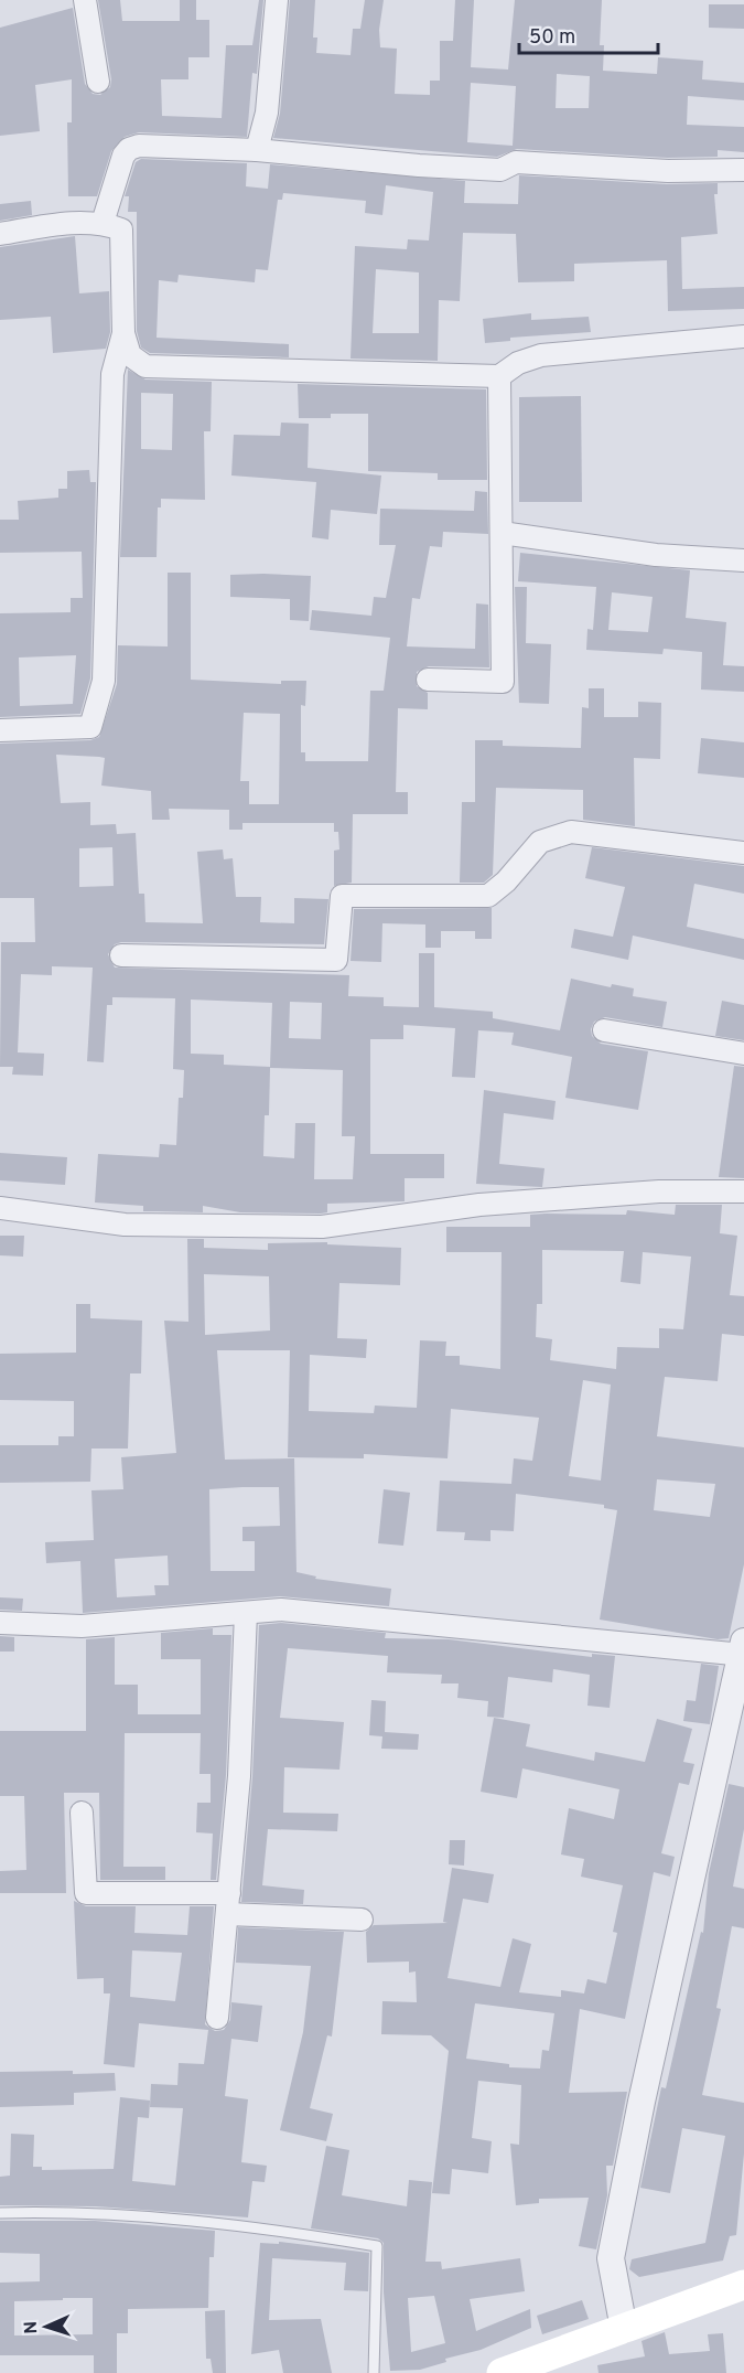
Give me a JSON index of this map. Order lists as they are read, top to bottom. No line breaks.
{"scale_bar":"50 m","north":"left"}
